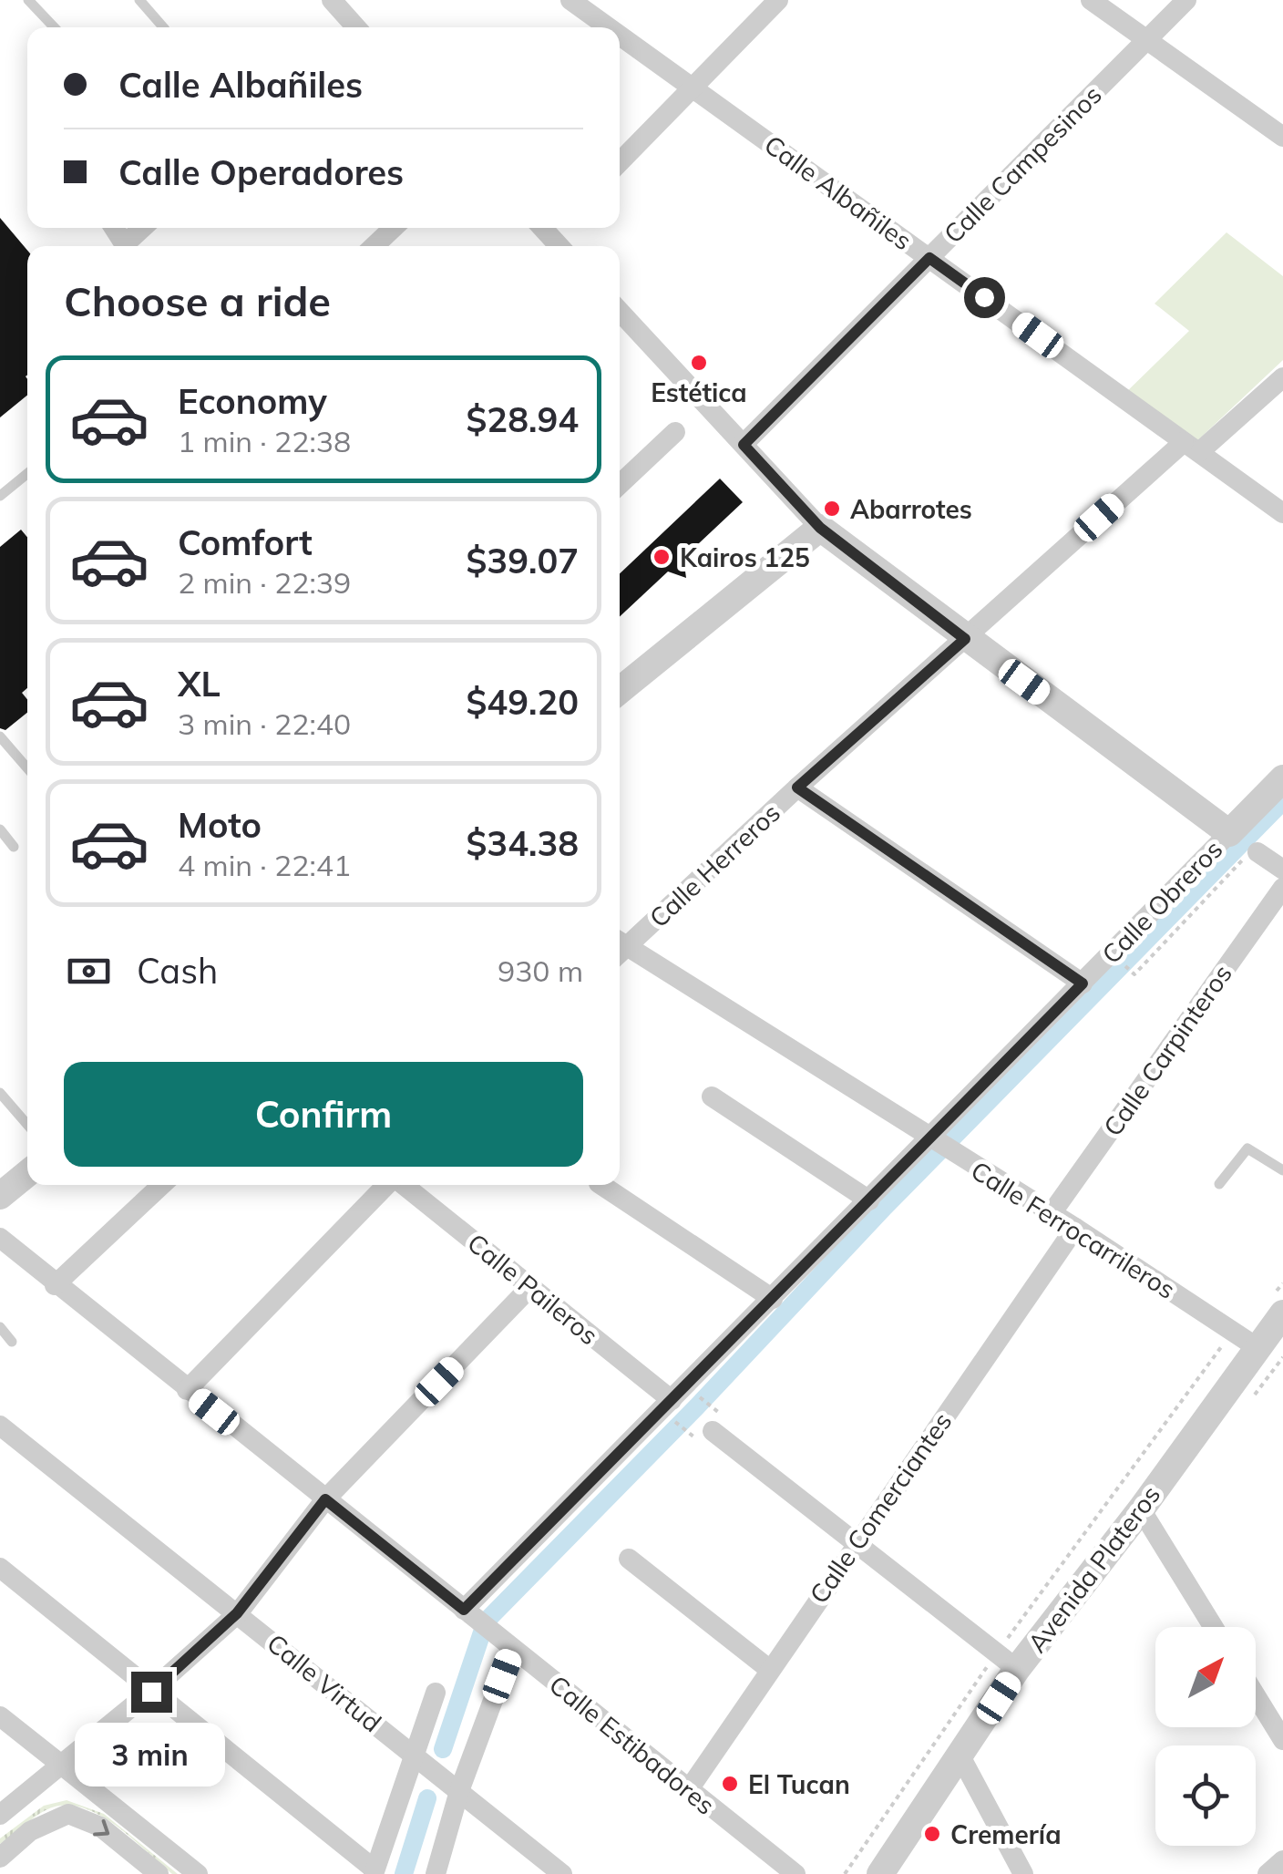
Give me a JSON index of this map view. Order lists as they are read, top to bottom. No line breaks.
{"streets":{"street":["Calle Campesinos","Calle Albañiles","Calle Herreros","Calle Obreros","Calle Carpinteros","Calle Ferrocarrileros","Calle Paileros","Calle Comerciantes","Avenida Plateros","Calle Virtud","Calle Estibadores"]},"crossings":[["Calle Campesinos","Calle Albañiles"],["Calle Albañiles","Calle Herreros"],["Calle Obreros","Calle Ferrocarrileros"],["Calle Obreros","Calle Paileros"],["Calle Obreros","Calle Estibadores"],["Calle Carpinteros","Calle Ferrocarrileros"],["Calle Ferrocarrileros","Calle Comerciantes"],["Calle Ferrocarrileros","Avenida Plateros"],["Calle Comerciantes","Calle Estibadores"]],"places":["Estética","Abarrotes","Kairos 125","El Tucan","Cremería"],"north":"top right","page":{"banner":["Calle Albañiles","Calle Operadores"],"heading":"Choose a ride","list":[{"name":"Economy","note":"1 min · 22:38","value":"$28.94"},{"name":"Comfort","note":"2 min · 22:39","value":"$39.07"},{"name":"XL","note":"3 min · 22:40","value":"$49.20"},{"name":"Moto","note":"4 min · 22:41","value":"$34.38"}],"pay":["Cash","930 m"],"buttons":"Confirm","bubble":"3 min"}}
